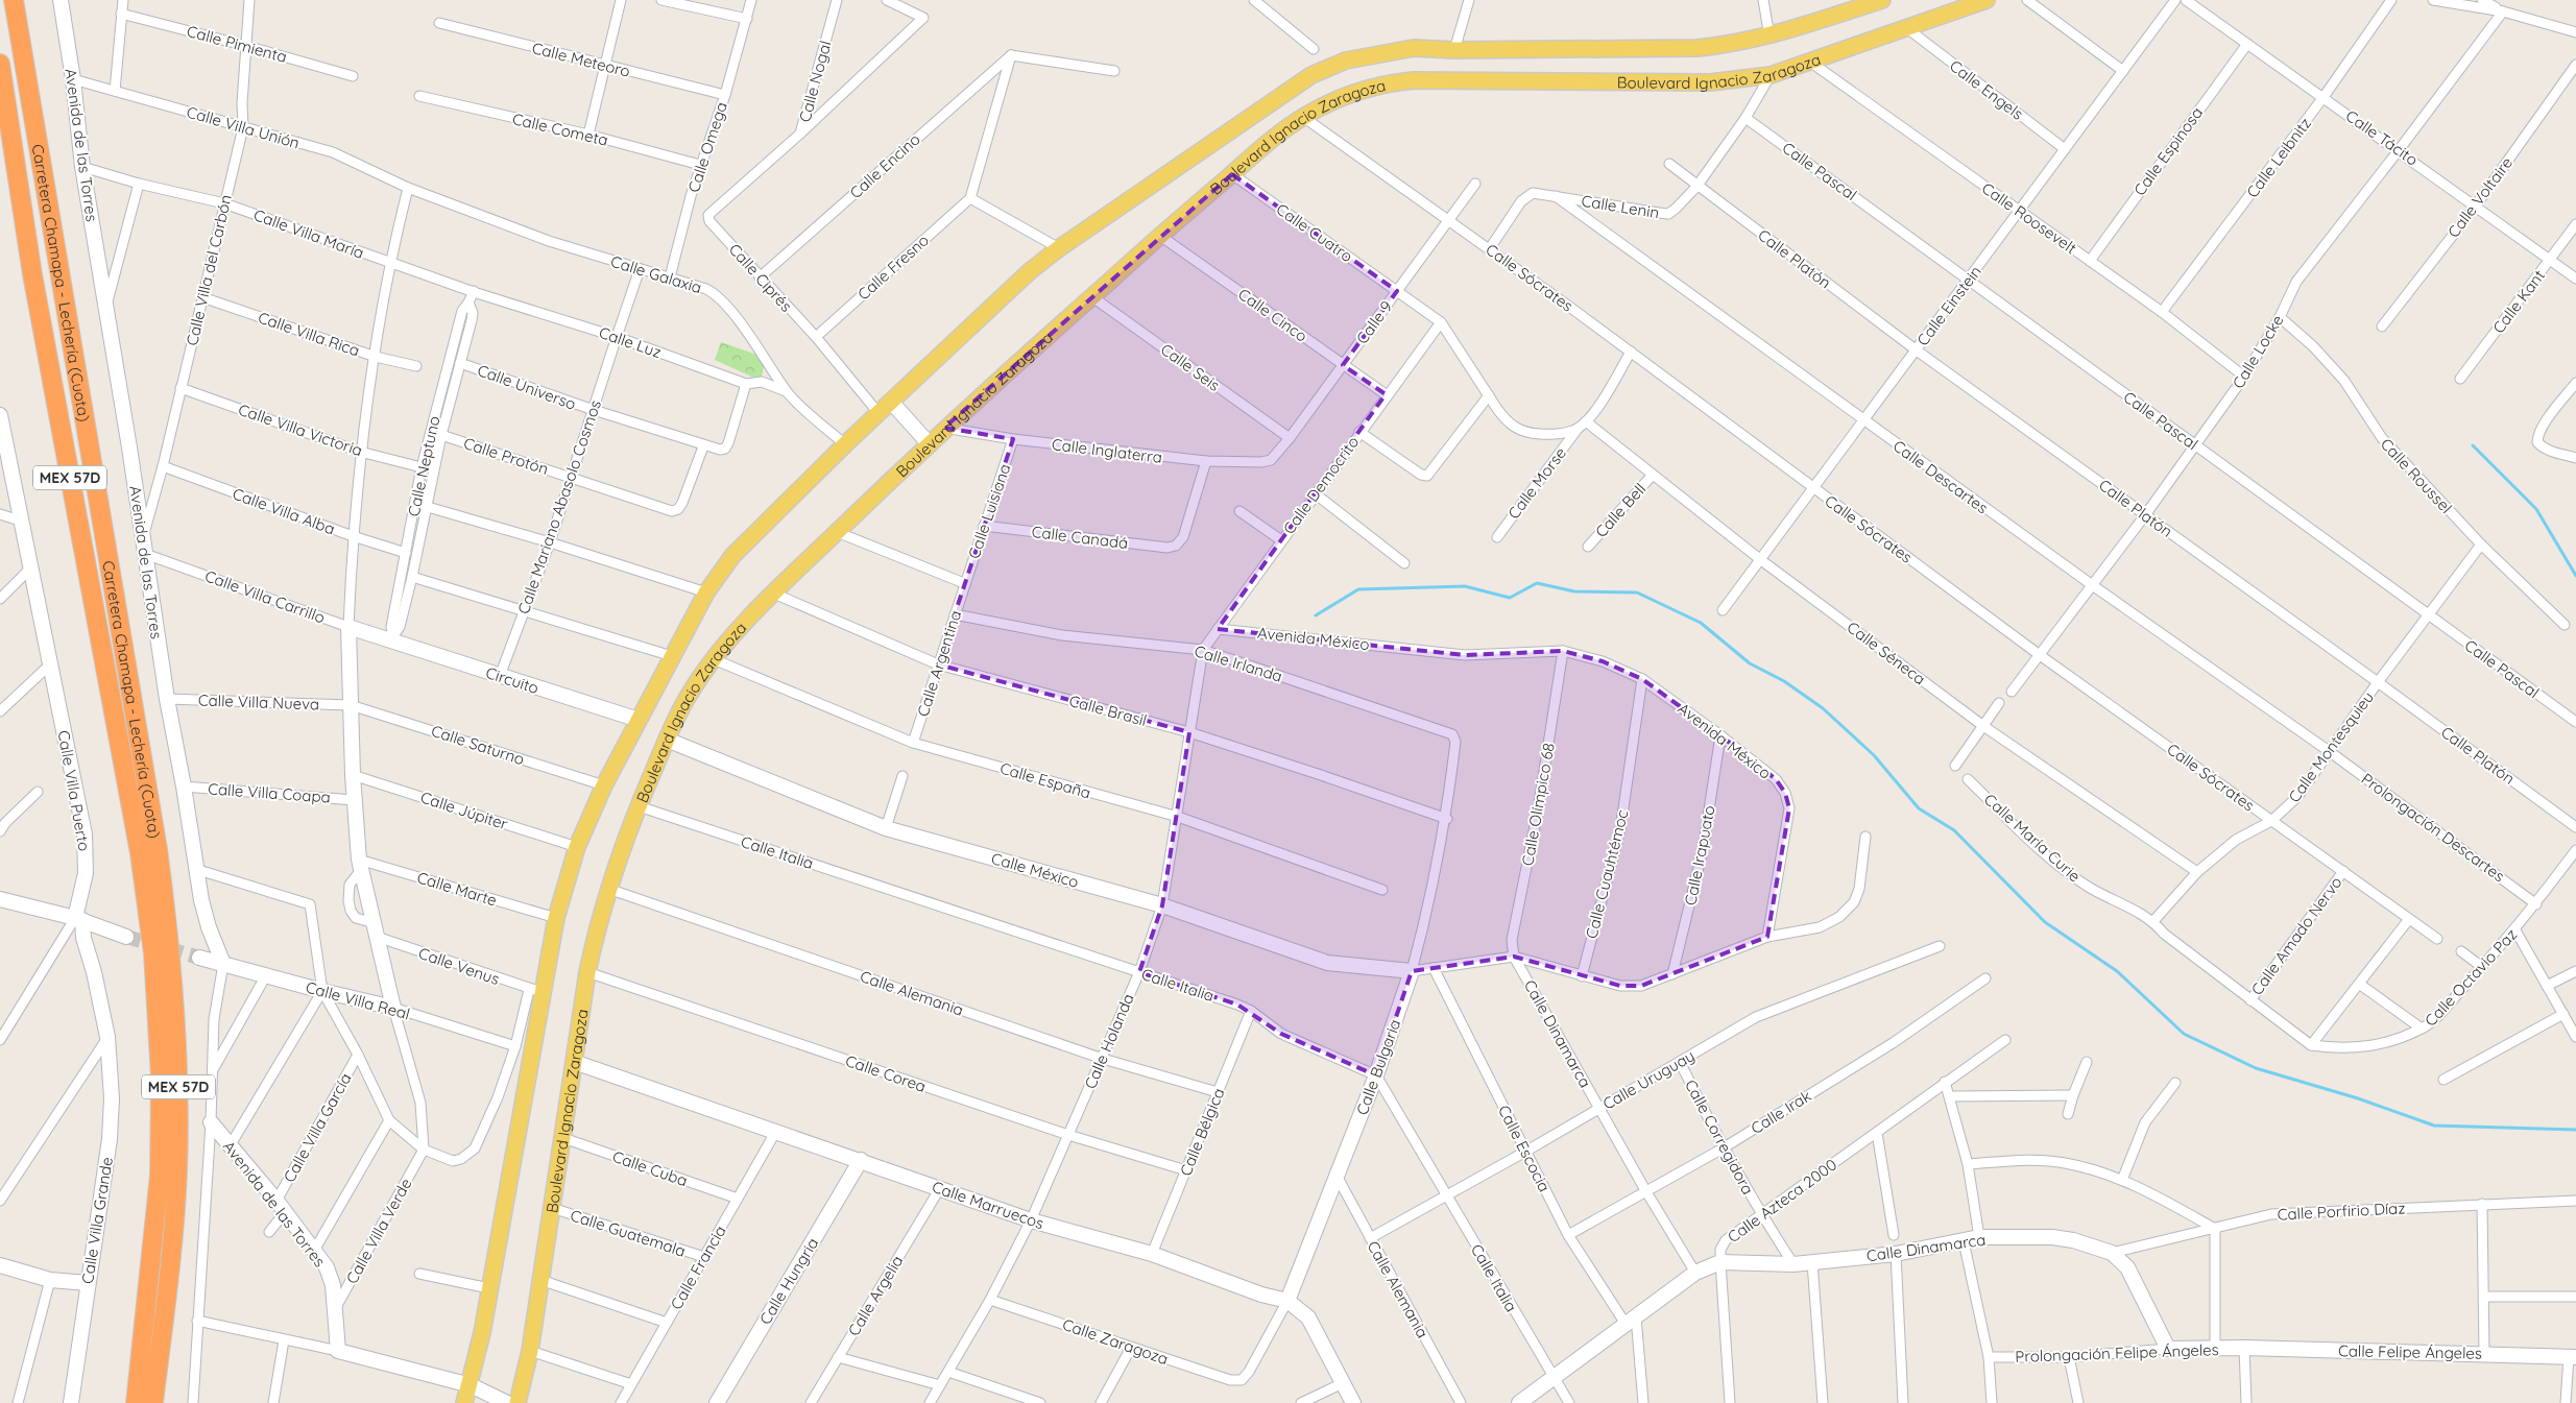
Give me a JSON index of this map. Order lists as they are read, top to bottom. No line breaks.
{"streets":{"highway":["Carretera Chamapa - Lechería (Cuota)","MEX 57D"],"main road":["Boulevard Ignacio Zaragoza"],"street":["Calle Pimienta","Calle Meteoro","Calle Nogal","Calle Engels","Calle Villa Unión","Calle Cometa","Calle Tácito","Avenida de las Torres","Calle Omega","Calle Espinosa","Calle Leibnitz","Calle Encino","Calle Pascal","Calle Voltaire","Calle Lenin","Calle Roosevelt","Calle Cuatro","Calle Villa María","Calle Platón","Calle Fresno","Calle Villa del Carbón","Calle Galaxia","Calle Ciprés","Calle Sócrates","Calle Kant","Calle Einstein","Calle Cinco","Calle 9","Calle Villa Rica","Calle Luz","Calle Locke","Calle Seis","Calle Universo","Calle Villa Victoria","Calle Inglaterra","Calle Protón","Calle Neptuno","Calle Roussel","Calle Descartes","Calle Morse","Calle Democrito","Calle Mariano Abasolo Cosmos","Calle Bell","Calle Villa Alba","Calle Luisiana","Calle Canadá","Calle Villa Carrillo","Avenida México","Calle Séneca","Calle Argentina","Calle Irlanda","Circuito","Calle Villa Nueva","Calle Brasil","Calle Saturno","Calle Montesquieu","Calle España","Calle Villa Puerto","Calle Villa Coapa","Calle Olímpico 68","Calle Júpiter","Prolongación Descartes","Calle María Curie","Calle Italia","Calle Irapuato","Calle México","Calle Cuauhtémoc","Calle Marte","Calle Amado Nervo","Calle Venus","Calle Octavio Paz","Calle Alemania","Calle Villa Real","Calle Dinamarca","Calle Holanda","Calle Bulgaria","Calle Corea","Calle Uruguay","Calle Irak","Calle Villa García","Calle Bélgica","Calle Corregidora","Calle Escocia","Calle Cuba","Calle Azteca 2000","Calle Marruecos","Calle Porfirio Díaz","Calle Villa Grande","Calle Villa Verde","Calle Guatemala","Calle Francia","Calle Hungria","Calle Argelia","Calle Zaragoza","Calle Felipe Ángeles","Prolongación Felipe Ángeles"]},"crossings":[["Calle Pimienta","Calle Villa del Carbón"],["Calle Meteoro","Calle Omega"],["Boulevard Ignacio Zaragoza","Calle Engels"],["Boulevard Ignacio Zaragoza","Calle Lenin"],["Boulevard Ignacio Zaragoza","Calle Roosevelt"],["Boulevard Ignacio Zaragoza","Calle Cuatro"],["Boulevard Ignacio Zaragoza","Calle Galaxia"],["Boulevard Ignacio Zaragoza","Calle Ciprés"],["Boulevard Ignacio Zaragoza","Calle Sócrates"],["Boulevard Ignacio Zaragoza","Calle Cinco"],["Boulevard Ignacio Zaragoza","Calle Seis"],["Boulevard Ignacio Zaragoza","Calle Inglaterra"],["Boulevard Ignacio Zaragoza","Circuito"],["Boulevard Ignacio Zaragoza","Calle Brasil"],["Boulevard Ignacio Zaragoza","Calle Saturno"],["Boulevard Ignacio Zaragoza","Calle España"],["Boulevard Ignacio Zaragoza","Calle Júpiter"],["Boulevard Ignacio Zaragoza","Calle Italia"],["Boulevard Ignacio Zaragoza","Calle México"],["Boulevard Ignacio Zaragoza","Calle Marte"],["Boulevard Ignacio Zaragoza","Calle Venus"],["Boulevard Ignacio Zaragoza","Calle Alemania"],["Boulevard Ignacio Zaragoza","Calle Corea"],["Boulevard Ignacio Zaragoza","Calle Cuba"],["Boulevard Ignacio Zaragoza","Calle Marruecos"],["Boulevard Ignacio Zaragoza","Calle Guatemala"],["Calle Nogal","Calle Ciprés"],["Calle Engels","Calle Einstein"],["Calle Villa Unión","Avenida de las Torres"],["Calle Villa Unión","Calle Villa del Carbón"],["Calle Villa Unión","Calle Galaxia"],["Calle Cometa","Calle Omega"],["Calle Tácito","Calle Espinosa"],["Calle Tácito","Calle Leibnitz"],["Calle Tácito","Calle Voltaire"],["Calle Tácito","Calle Kant"],["Calle Tácito","Calle Locke"],["Avenida de las Torres","Calle Villa María"],["Avenida de las Torres","Calle Villa del Carbón"],["Avenida de las Torres","Calle Villa Carrillo"],["Avenida de las Torres","Calle Villa Nueva"],["Avenida de las Torres","Calle Villa Coapa"],["Avenida de las Torres","Calle Villa Real"],["Avenida de las Torres","Calle Villa García"],["Avenida de las Torres","Calle Villa Verde"],["Calle Omega","Calle Galaxia"],["Calle Espinosa","Calle Roosevelt"],["Calle Leibnitz","Calle Roosevelt"],["Calle Encino","Calle Ciprés"],["Calle Pascal","Calle Lenin"],["Calle Pascal","Calle Einstein"],["Calle Pascal","Calle Locke"],["Calle Pascal","Calle Montesquieu"],["Calle Lenin","Calle Platón"],["Calle Lenin","Calle Sócrates"],["Calle Lenin","Calle Descartes"],["Calle Roosevelt","Calle Einstein"],["Calle Roosevelt","Calle Locke"],["Calle Cuatro","Calle 9"],["Calle Cuatro","Calle Democrito"],["Calle Villa María","Calle Villa del Carbón"],["Calle Villa María","Calle Luz"],["Calle Villa María","Calle Neptuno"],["Calle Platón","Calle Einstein"],["Calle Platón","Calle Locke"],["Calle Platón","Calle Montesquieu"],["Calle Fresno","Calle Ciprés"],["Calle Villa del Carbón","Calle Villa Rica"],["Calle Villa del Carbón","Calle Villa Victoria"],["Calle Villa del Carbón","Calle Villa Alba"],["Calle Galaxia","Calle Luz"],["Calle Galaxia","Calle Mariano Abasolo Cosmos"],["Calle Sócrates","Calle Einstein"],["Calle Sócrates","Calle 9"],["Calle Sócrates","Calle Locke"],["Calle Sócrates","Calle Morse"],["Calle Sócrates","Calle Montesquieu"],["Calle Sócrates","Calle Amado Nervo"],["Calle Einstein","Calle Descartes"],["Calle Einstein","Calle Séneca"],["Calle Cinco","Calle 9"],["Calle Cinco","Calle Democrito"],["Calle 9","Calle Seis"],["Calle 9","Calle Inglaterra"],["Calle Luz","Calle Neptuno"],["Calle Luz","Calle Mariano Abasolo Cosmos"],["Calle Locke","Calle Roussel"],["Calle Locke","Calle Descartes"],["Calle Universo","Calle Protón"],["Calle Universo","Calle Neptuno"],["Calle Universo","Calle Mariano Abasolo Cosmos"],["Calle Villa Victoria","Calle Neptuno"],["Calle Inglaterra","Calle Luisiana"],["Calle Inglaterra","Calle Canadá"],["Calle Protón","Calle Neptuno"],["Calle Protón","Calle Mariano Abasolo Cosmos"],["Calle Neptuno","Calle Villa Alba"],["Calle Neptuno","Calle Villa Carrillo"],["Calle Neptuno","Circuito"],["Calle Roussel","Calle Montesquieu"],["Calle Descartes","Calle Montesquieu"],["Calle Descartes","Prolongación Descartes"],["Calle Morse","Calle Séneca"],["Calle Democrito","Avenida México"],["Calle Democrito","Calle Irlanda"],["Calle Democrito","Calle Holanda"],["Calle Mariano Abasolo Cosmos","Circuito"],["Calle Bell","Calle Séneca"],["Calle Luisiana","Calle Canadá"],["Calle Luisiana","Calle Argentina"],["Calle Villa Carrillo","Circuito"],["Avenida México","Calle Olímpico 68"],["Avenida México","Calle Irapuato"],["Avenida México","Calle Cuauhtémoc"],["Calle Séneca","Calle Montesquieu"],["Calle Argentina","Calle Irlanda"],["Calle Argentina","Calle Brasil"],["Calle Argentina","Calle España"],["Calle Irlanda","Calle Holanda"],["Calle Irlanda","Calle Bulgaria"],["Calle Villa Nueva","Calle Saturno"],["Calle Brasil","Calle Holanda"],["Calle Brasil","Calle Bulgaria"],["Calle Montesquieu","Prolongación Descartes"],["Calle Montesquieu","Calle María Curie"],["Calle España","Calle Holanda"],["Calle Villa Puerto","Calle Villa Grande"],["Calle Olímpico 68","Calle Dinamarca"],["Prolongación Descartes","Calle Octavio Paz"],["Calle Italia","Calle Holanda"],["Calle Italia","Calle Bulgaria"],["Calle Italia","Calle Uruguay"],["Calle Italia","Calle Bélgica"],["Calle Italia","Calle Azteca 2000"],["Calle México","Calle Holanda"],["Calle México","Calle Bulgaria"],["Calle Marte","Calle Venus"],["Calle Alemania","Calle Holanda"],["Calle Alemania","Calle Bulgaria"],["Calle Alemania","Calle Uruguay"],["Calle Alemania","Calle Bélgica"],["Calle Dinamarca","Calle Uruguay"],["Calle Dinamarca","Calle Irak"],["Calle Dinamarca","Calle Corregidora"],["Calle Dinamarca","Calle Azteca 2000"],["Calle Dinamarca","Calle Porfirio Díaz"],["Calle Dinamarca","Prolongación Felipe Ángeles"],["Calle Holanda","Calle Corea"],["Calle Holanda","Calle Marruecos"],["Calle Holanda","Calle Zaragoza"],["Calle Bulgaria","Calle Marruecos"],["Calle Bulgaria","Calle Zaragoza"],["Calle Corea","Calle Bélgica"],["Calle Uruguay","Calle Corregidora"],["Calle Uruguay","Calle Escocia"],["Calle Irak","Calle Corregidora"],["Calle Irak","Calle Escocia"],["Calle Bélgica","Calle Marruecos"],["Calle Corregidora","Calle Azteca 2000"],["Calle Escocia","Calle Azteca 2000"],["Calle Cuba","Calle Francia"],["Calle Marruecos","Calle Francia"],["Calle Marruecos","Calle Hungria"],["Calle Marruecos","Calle Argelia"],["Calle Guatemala","Calle Francia"],["Calle Felipe Ángeles","Prolongación Felipe Ángeles"]]}
